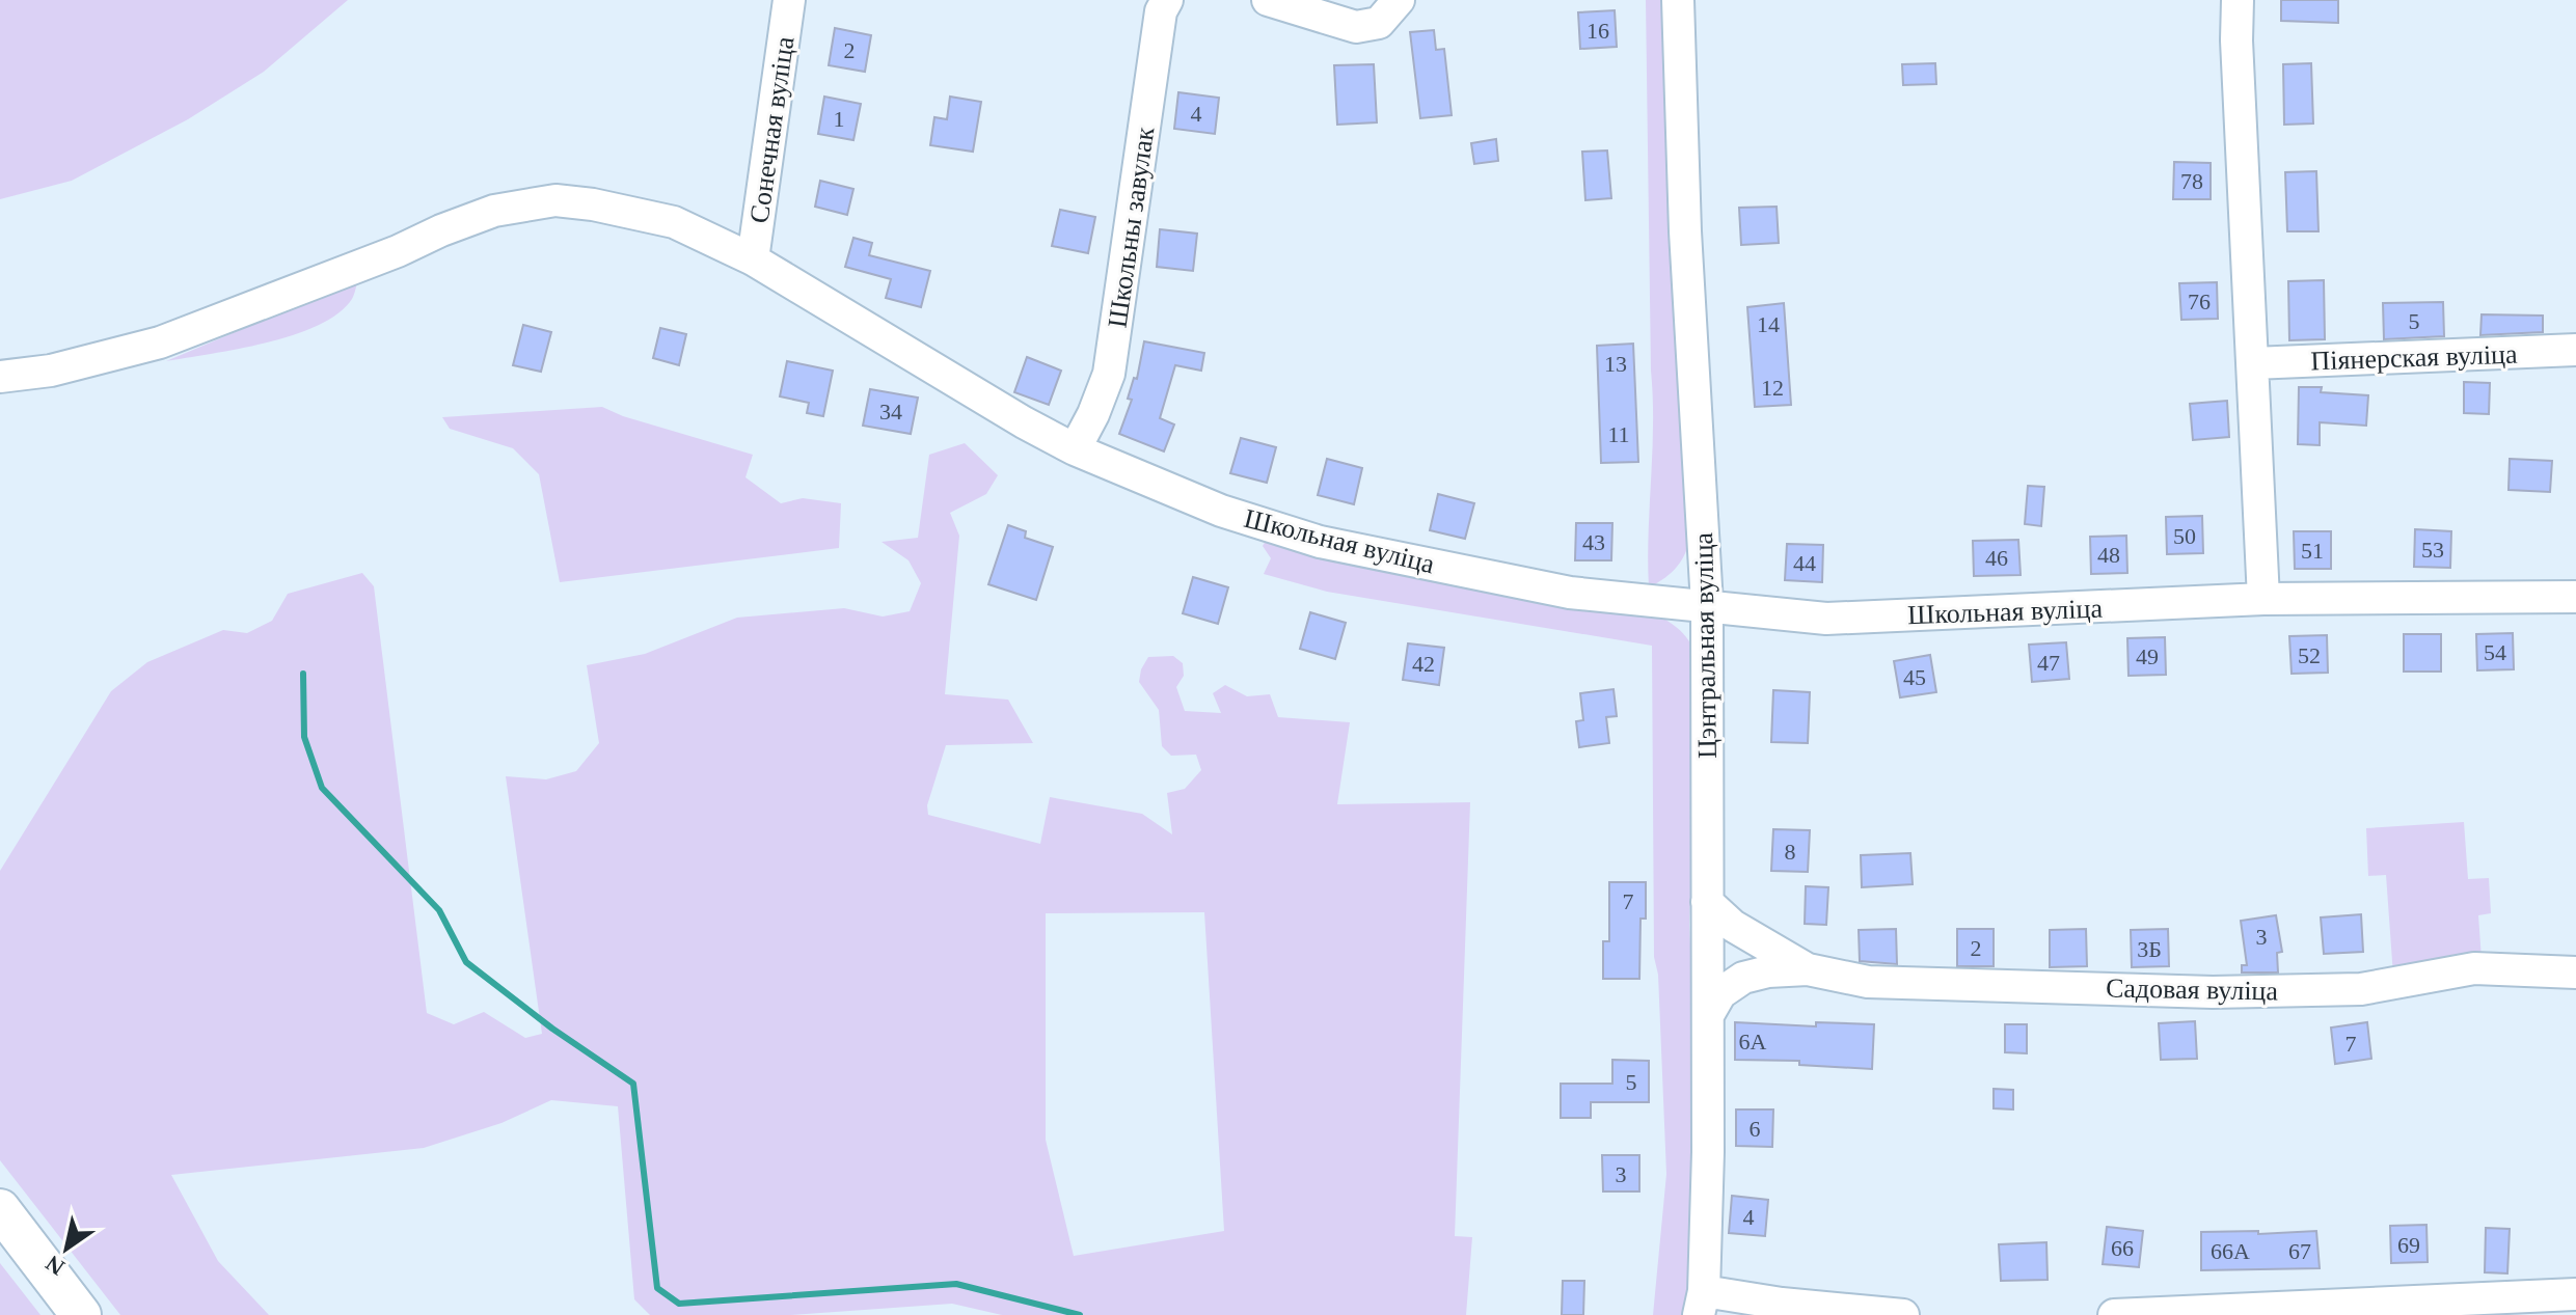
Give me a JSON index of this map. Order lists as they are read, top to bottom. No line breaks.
{"streets":{"street":["Сонечная вуліца","Школьны завулак","Піянерская вуліца","Школьная вуліца","Цэнтральная вуліца","Садовая вуліца"]},"crossings":[["Сонечная вуліца","Школьная вуліца"],["Школьны завулак","Школьная вуліца"],["Школьная вуліца","Цэнтральная вуліца"],["Цэнтральная вуліца","Садовая вуліца"]],"house_numbers":["16","2","4","1","78","76","5","14","13","12","34","11","50","43","53","51","48","46","44","54","52","49","47","42","45","8","7","3","2","3Б","6А","7","5","6","3","4","69","66","66А","67"],"north":"bottom left"}
